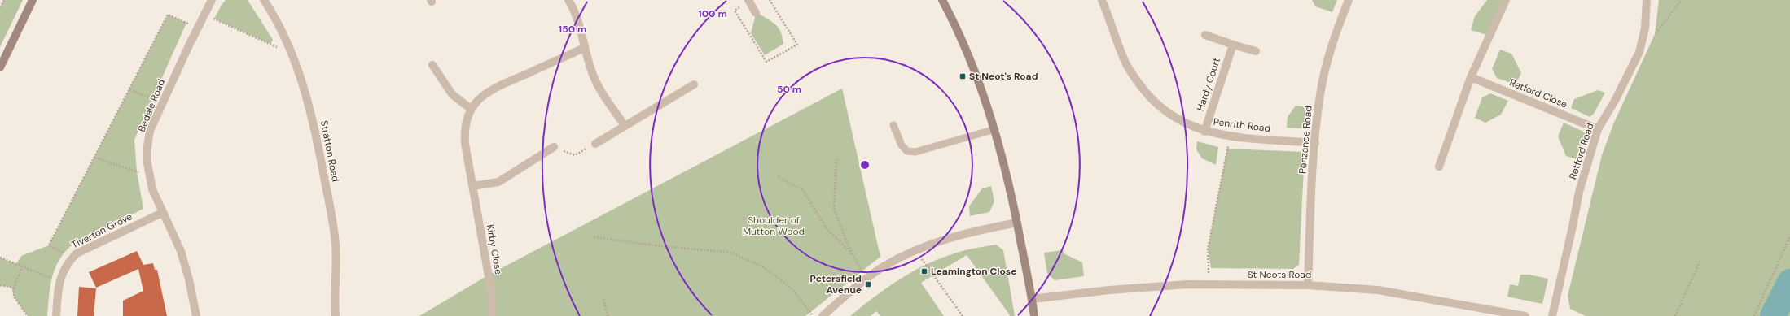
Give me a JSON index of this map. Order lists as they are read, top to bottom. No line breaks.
{"streets":{"street":["Hardy Court","Retford Close","Bedale Road","Penrith Road","Penzance Road","Stratton Road","Retford Road","Tiverton Grove","Kirby Close","St Neots Road"]},"crossings":[["Hardy Court","Penrith Road"],["Retford Close","Retford Road"],["Bedale Road","Tiverton Grove"],["Penrith Road","Penzance Road"],["Penzance Road","St Neots Road"]],"parks":["Shoulder of Mutton Wood"],"places":{"transit":["St Neot's Road","Leamington Close","Petersfield Avenue"]},"rings":["100 m","150 m","50 m"]}
